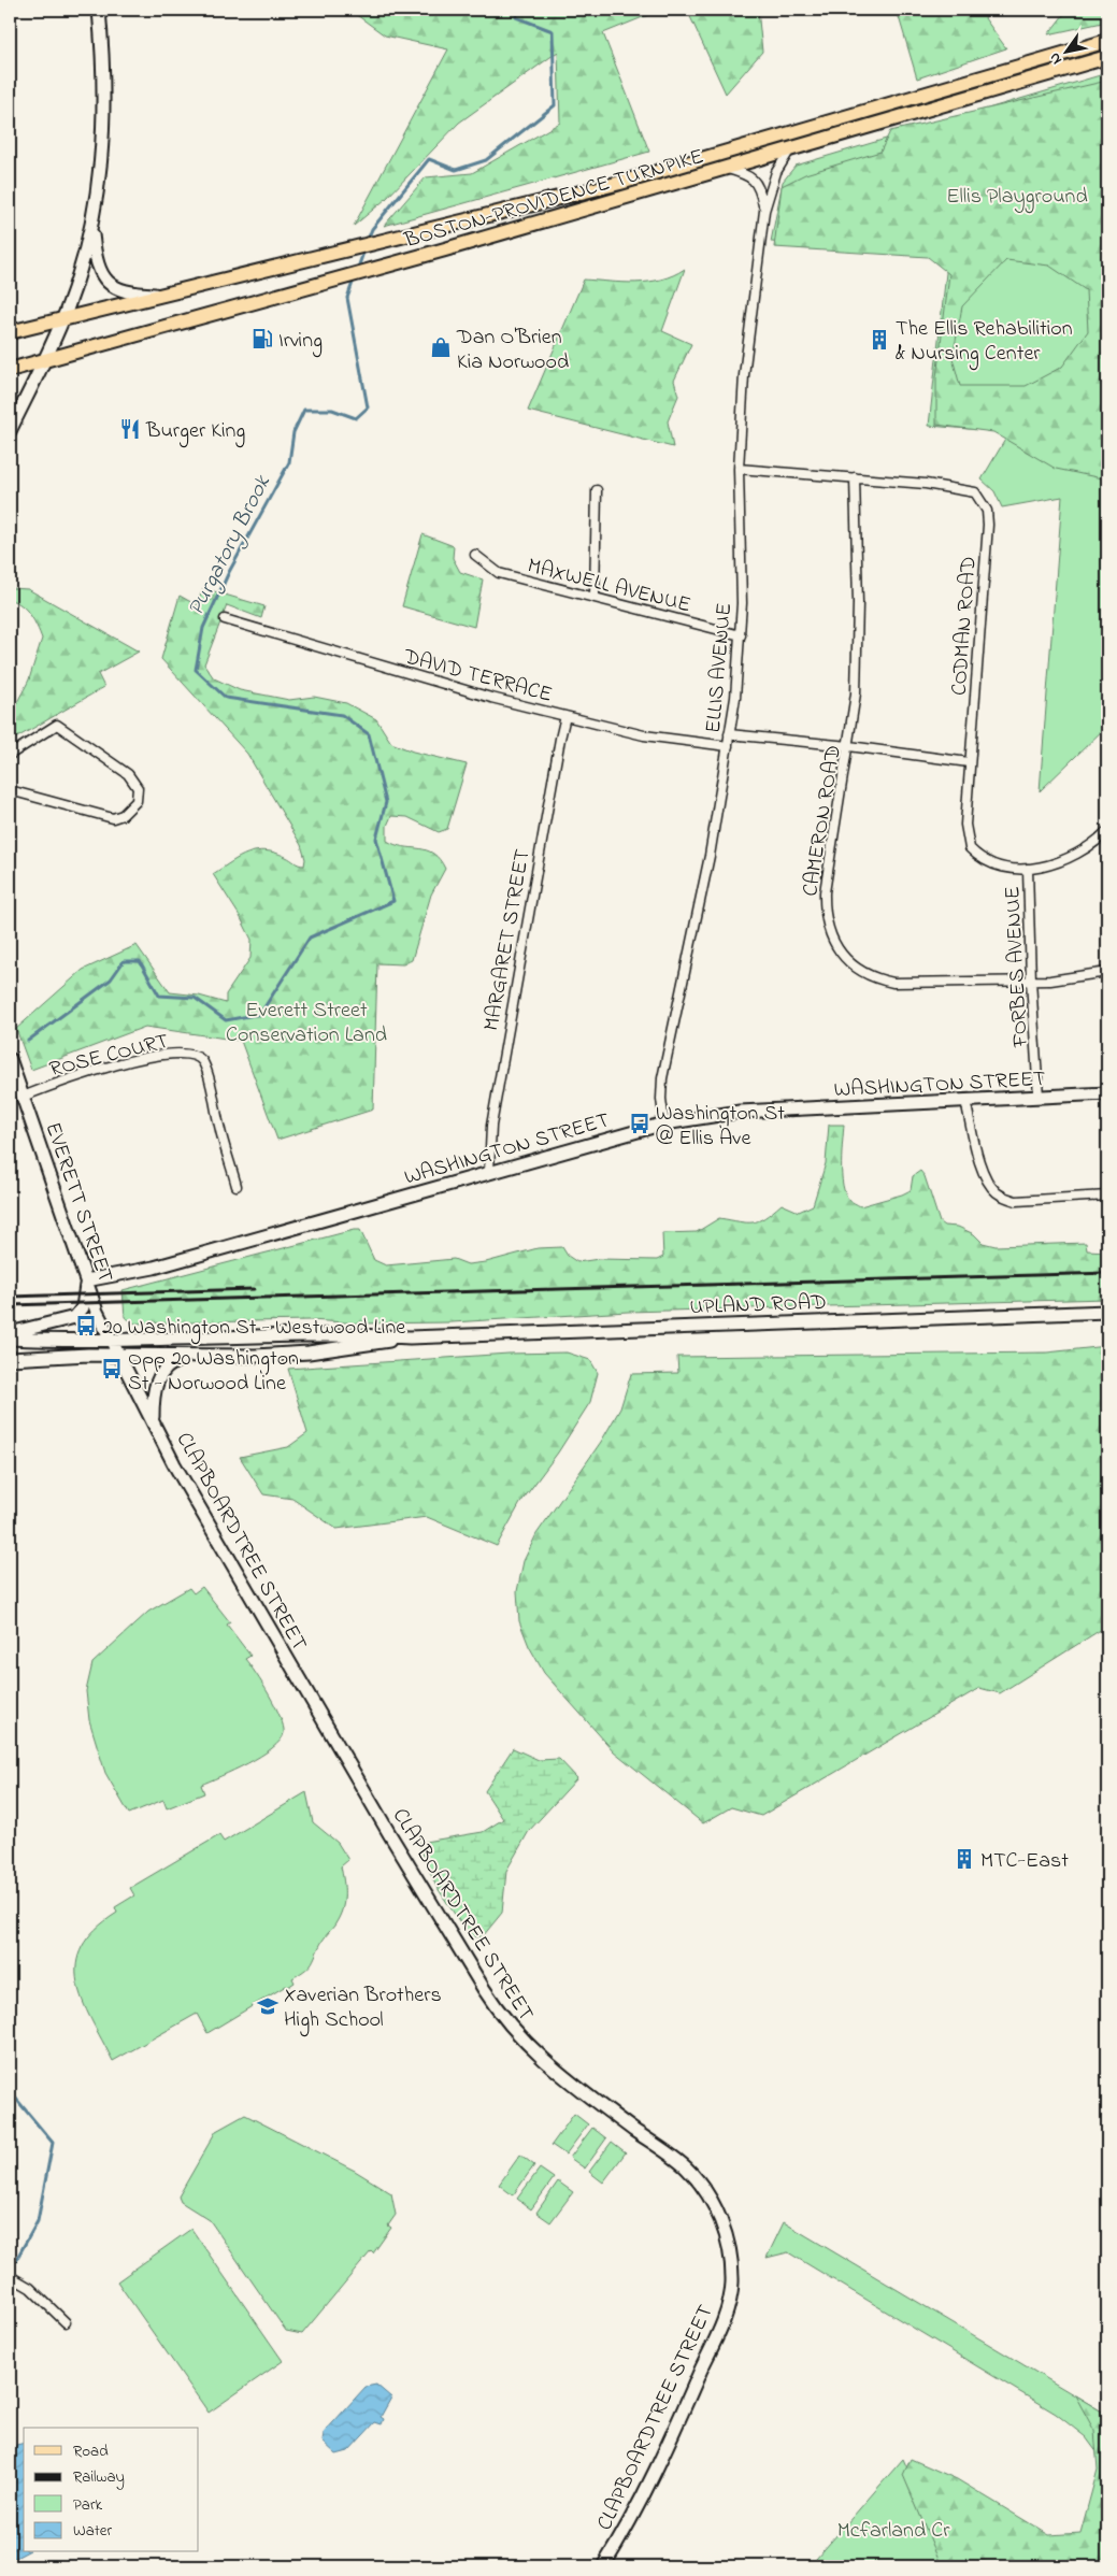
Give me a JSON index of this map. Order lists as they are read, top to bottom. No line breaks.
{"streets":{"main road":["BOSTON-PROVIDENCE TURNPIKE","WASHINGTON STREET","EVERETT STREET","UPLAND ROAD","CLAPBOARDTREE STREET"],"street":["MAXWELL AVENUE","CODMAN ROAD","ELLIS AVENUE","DAVID TERRACE","CAMERON ROAD","MARGARET STREET","FORBES AVENUE","ROSE COURT"]},"crossings":[["BOSTON-PROVIDENCE TURNPIKE","ELLIS AVENUE"],["MAXWELL AVENUE","ELLIS AVENUE"],["CODMAN ROAD","ELLIS AVENUE"],["CODMAN ROAD","CAMERON ROAD"],["CODMAN ROAD","FORBES AVENUE"],["ELLIS AVENUE","DAVID TERRACE"],["ELLIS AVENUE","WASHINGTON STREET"],["DAVID TERRACE","MARGARET STREET"],["CAMERON ROAD","FORBES AVENUE"],["MARGARET STREET","WASHINGTON STREET"],["FORBES AVENUE","WASHINGTON STREET"],["ROSE COURT","EVERETT STREET"],["WASHINGTON STREET","EVERETT STREET"],["EVERETT STREET","UPLAND ROAD"],["EVERETT STREET","CLAPBOARDTREE STREET"],["UPLAND ROAD","CLAPBOARDTREE STREET"]],"water":["Purgatory Brook"],"parks":["Ellis Playground","Everett Street Conservation Land","Mcfarland Cr"],"places":{"fuel station":["Irving"],"building":["The Ellis Rehabilition & Nursing Center","MTC-East"],"shop":["Dan O'Brien Kia Norwood"],"restaurant":["Burger King"],"bus stop":["Washington St @ Ellis Ave","20 Washington St - Westwood Line","Opp 20 Washington St - Norwood Line"],"school or university":["Xaverian Brothers High School"]},"legend":["Road","Railway","Park","Water"],"north":"bottom left"}
